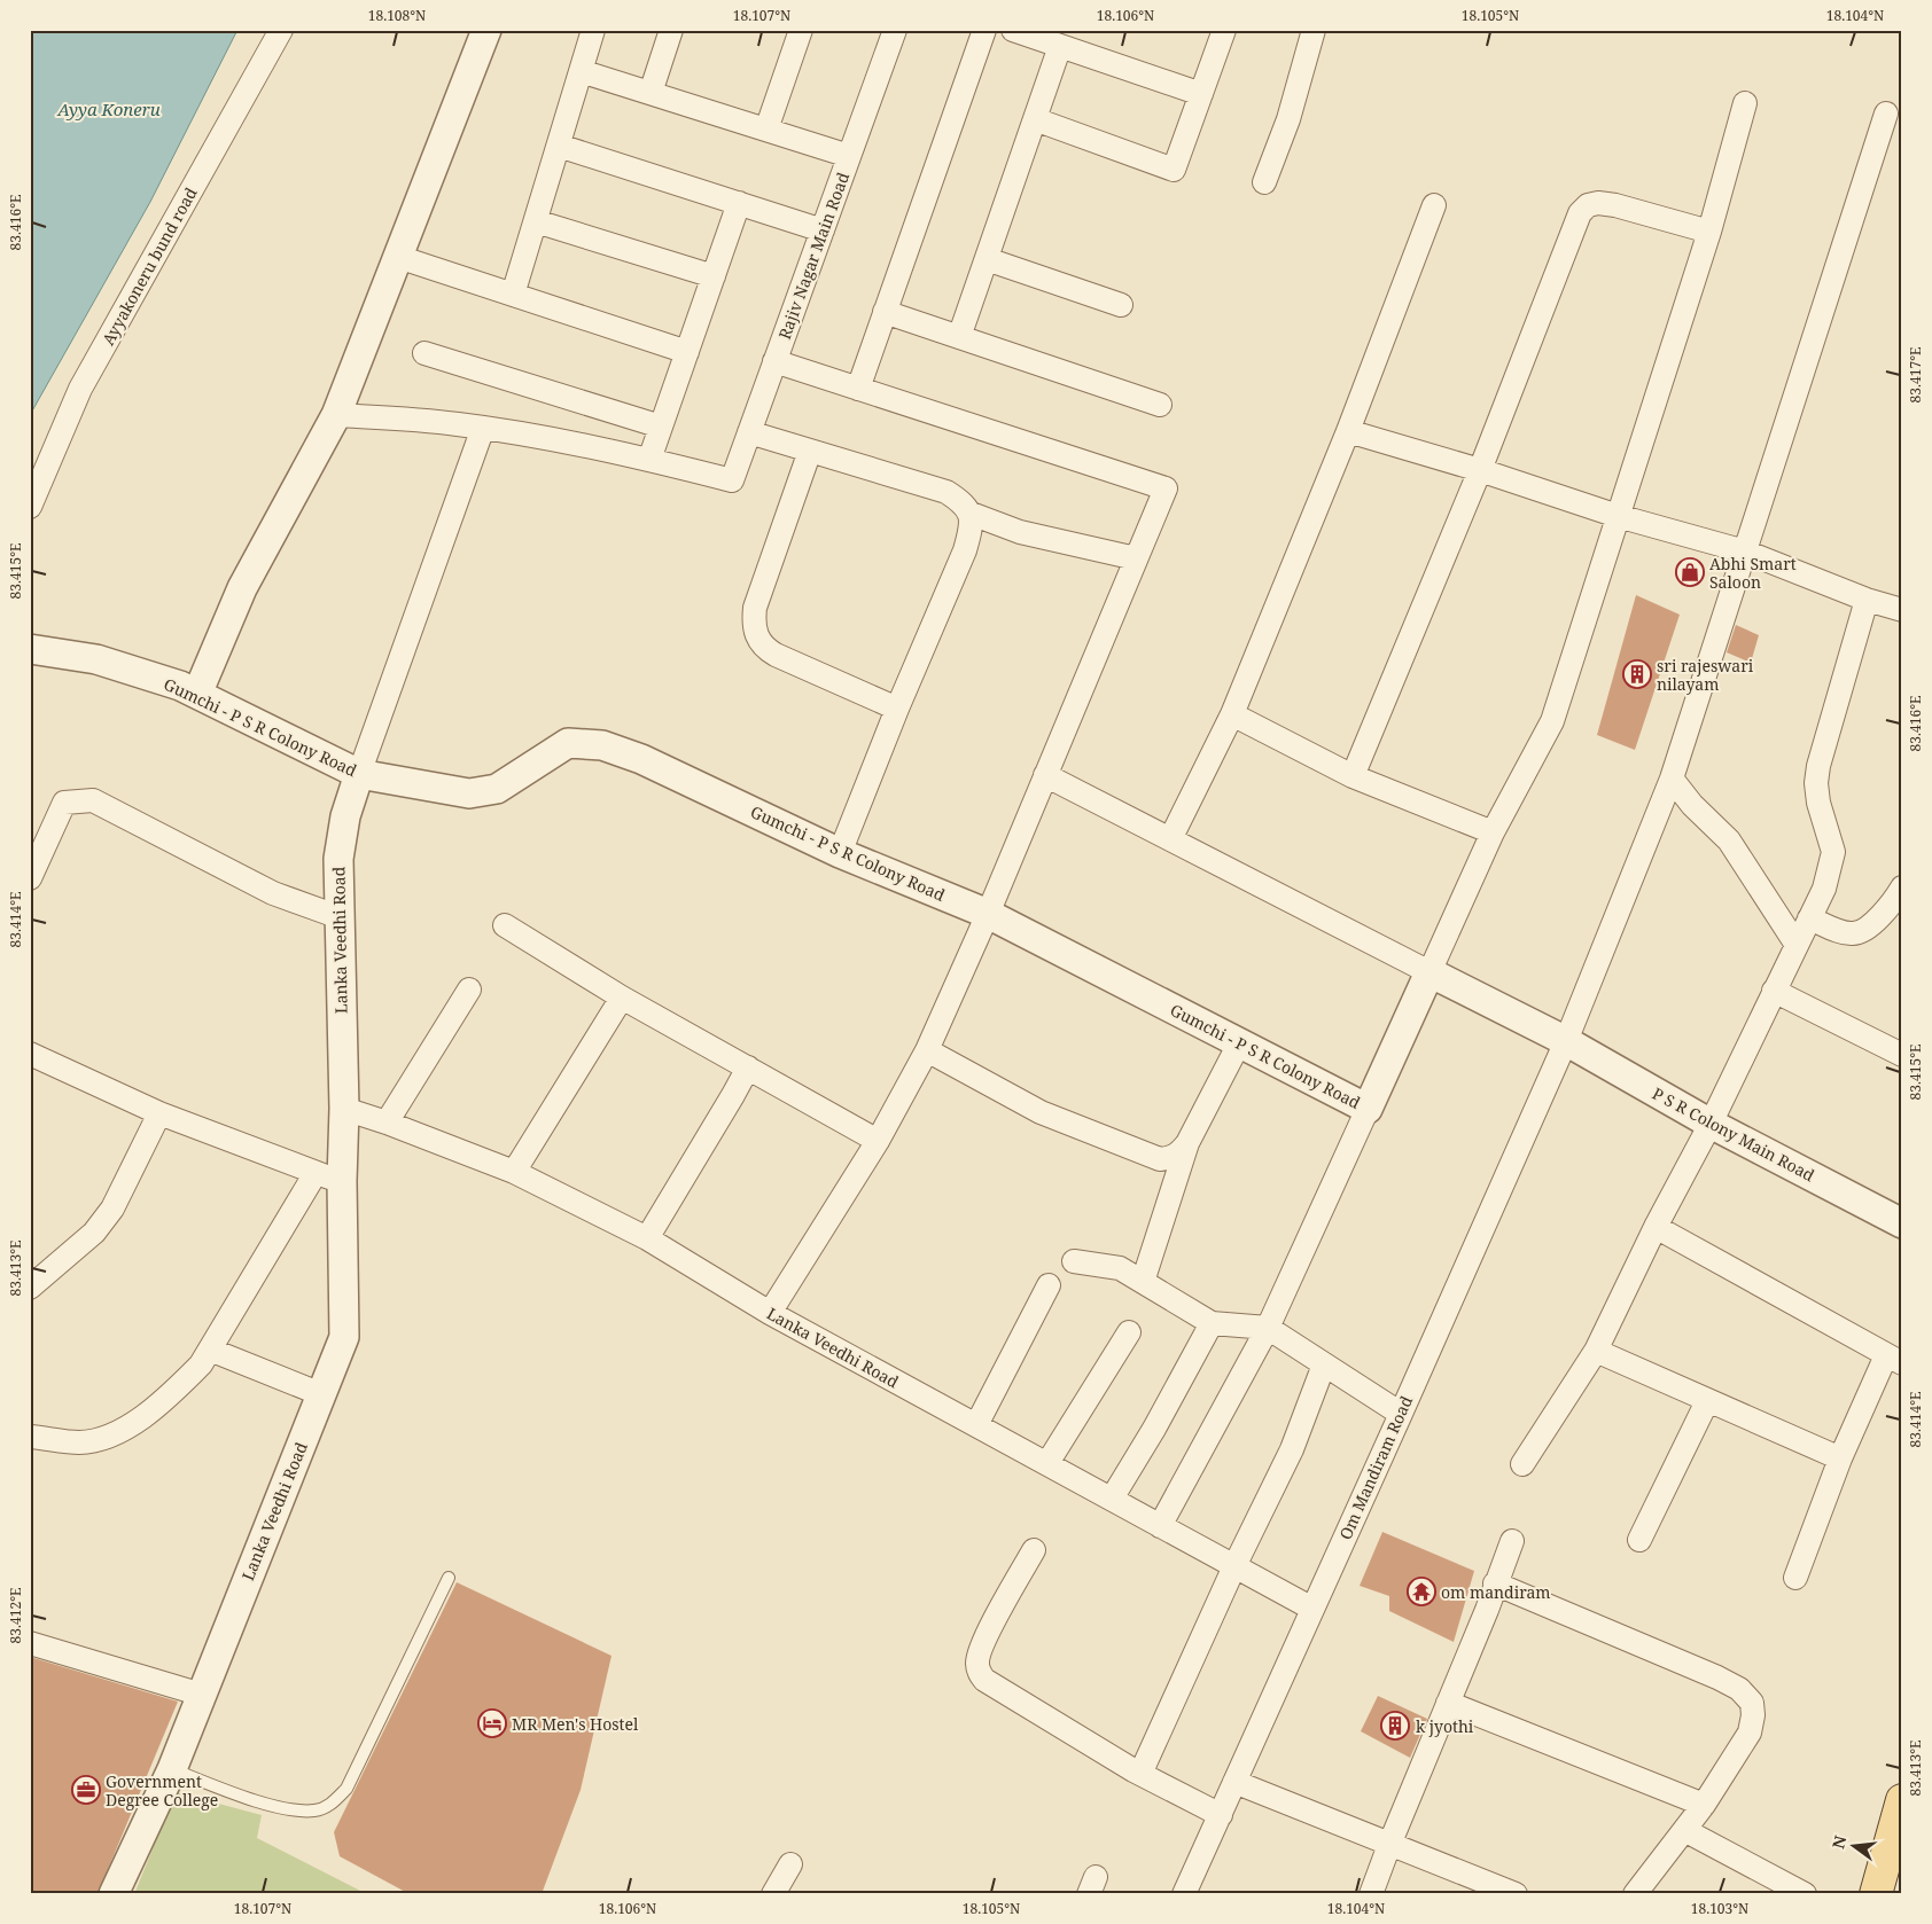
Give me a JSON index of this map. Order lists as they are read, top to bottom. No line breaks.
{"streets":{"street":["Rajiv Nagar Main Road","Ayyakoneru bund road","Gumchi - P S R Colony Road","Lanka Veedhi Road","P S R Colony Main Road","Om Mandiram Road"]},"crossings":[["Gumchi - P S R Colony Road","Lanka Veedhi Road"],["Lanka Veedhi Road","Om Mandiram Road"],["P S R Colony Main Road","Om Mandiram Road"]],"water":["Ayya Koneru"],"places":{"shop":["Abhi Smart Saloon"],"building":["sri rajeswari nilayam","k jyothi"],"temple":["om mandiram"],"hotel":["MR Men's Hostel"],"office":["Government Degree College"]},"north":"left","coordinates":["18.108°N","18.107°N","18.106°N","18.105°N","18.104°N","83.416°E","83.417°E","83.415°E","83.414°E","83.413°E","83.412°E","18.103°N"]}
